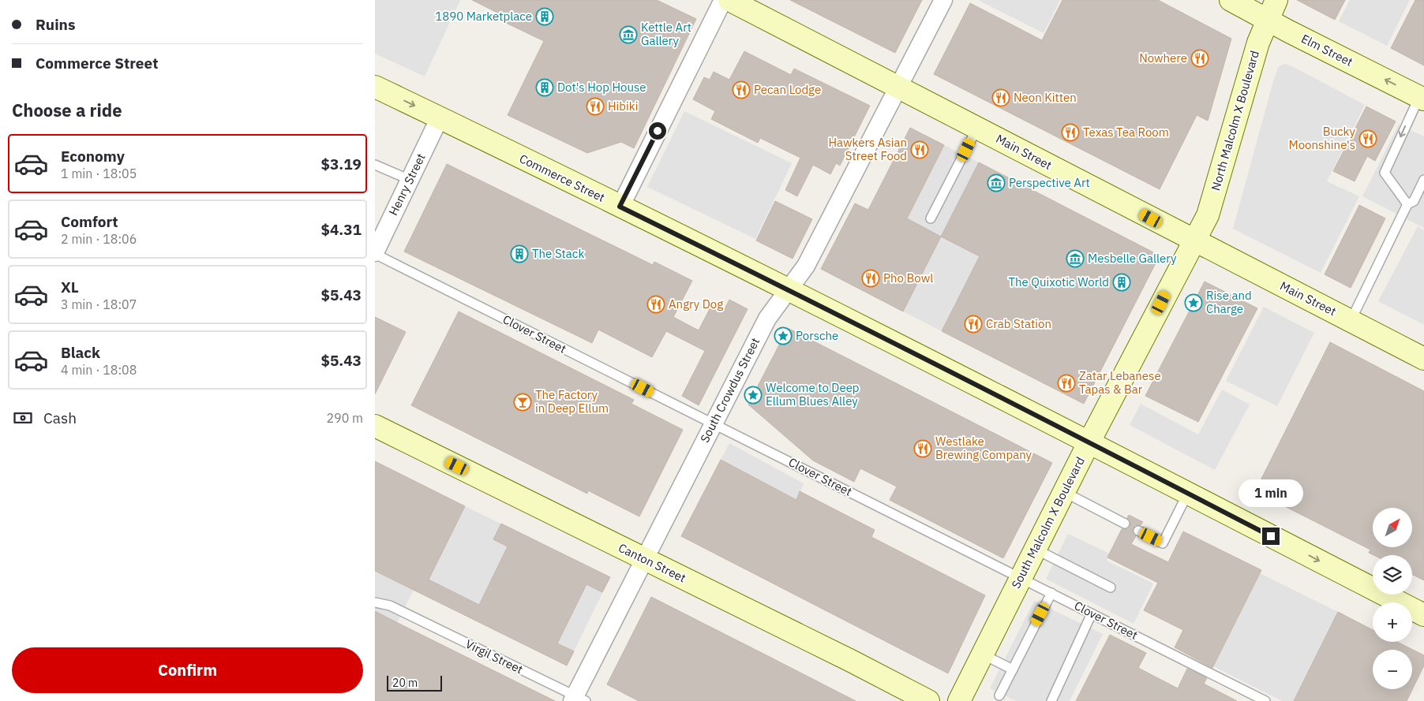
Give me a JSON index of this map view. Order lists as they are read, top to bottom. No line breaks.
{"streets":{"main road":["Elm Street","North Malcolm X Boulevard","Main Street","Commerce Street","South Malcolm X Boulevard","Canton Street"],"street":["Henry Street","South Crowdus Street"],"lane":["Clover Street","Virgil Street"]},"crossings":[["Elm Street","North Malcolm X Boulevard"],["North Malcolm X Boulevard","Main Street"],["North Malcolm X Boulevard","South Malcolm X Boulevard"],["Main Street","South Crowdus Street"],["Main Street","South Malcolm X Boulevard"],["Commerce Street","Henry Street"],["Commerce Street","South Crowdus Street"],["Commerce Street","South Malcolm X Boulevard"],["Henry Street","Clover Street"],["Clover Street","South Crowdus Street"],["Clover Street","South Malcolm X Boulevard"],["South Crowdus Street","Canton Street"],["South Crowdus Street","Virgil Street"]],"one_way":["Elm Street"],"places":{"building":["1890 Marketplace","Dot's Hop House","The Stack","The Quixotic World"],"museum":["Kettle Art Gallery","Perspective Art","Mesbelle Gallery"],"restaurant":["Nowhere","Pecan Lodge","Neon Kitten","Hibiki","Texas Tea Room","Bucky Moonshine's","Hawkers Asian Street Food","Pho Bowl","Angry Dog","Crab Station","Zatar Lebanese Tapas & Bar","Westlake Brewing Company"],"place":["Rise and Charge","Porsche","Welcome to Deep Ellum Blues Alley"],"bar":["The Factory in Deep Ellum"]},"scale_bar":"20 m","north":"top right","page":{"banner":["Ruins","Commerce Street"],"heading":"Choose a ride","list":[{"name":"Economy","note":"1 min · 18:05","value":"$3.19"},{"name":"Comfort","note":"2 min · 18:06","value":"$4.31"},{"name":"XL","note":"3 min · 18:07","value":"$5.43"},{"name":"Black","note":"4 min · 18:08","value":"$5.43"}],"pay":["Cash","290 m"],"bubble":"1 min","map_buttons":["+","−"],"buttons":"Confirm","scale":"20 m"}}
